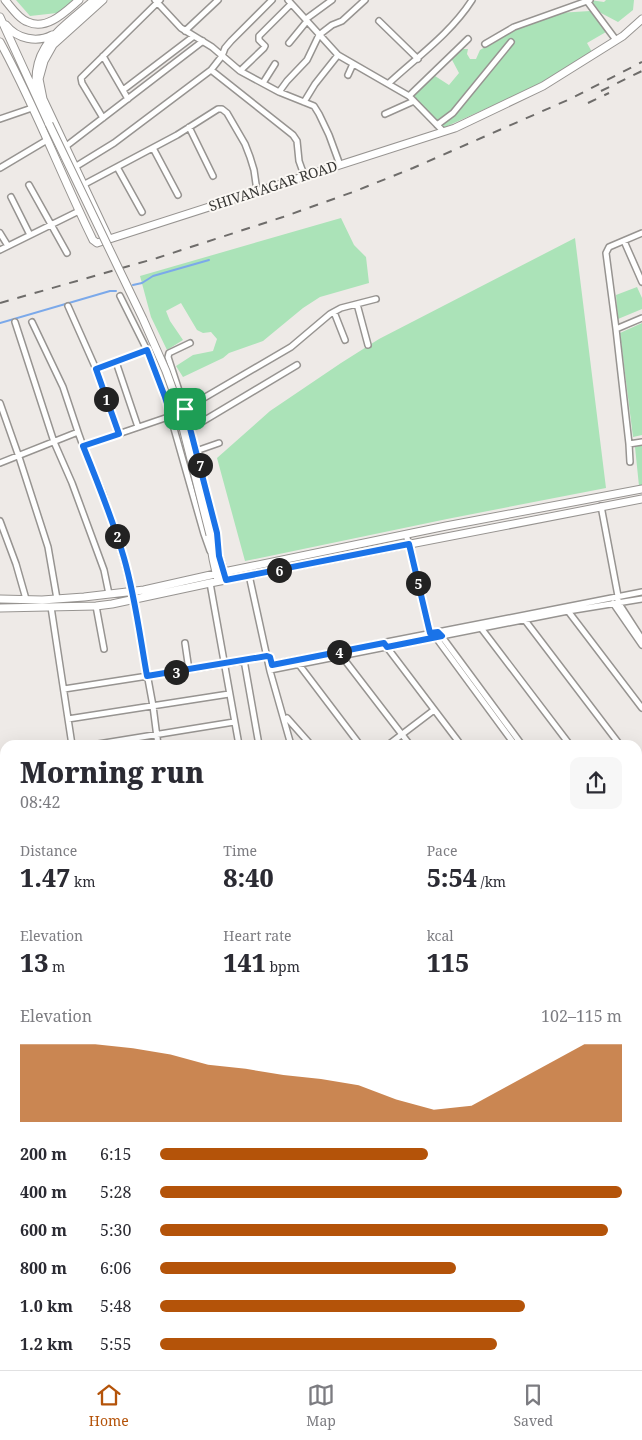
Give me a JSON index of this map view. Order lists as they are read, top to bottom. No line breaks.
{"streets":{"street":["SHIVANAGAR ROAD"]},"page":{"pins":["1","7","2","6","5","4","3"],"heading":["Morning run","08:42"],"stats":[["Distance","1.47 km"],["Time","8:40"],["Pace","5:54 /km"],["Elevation","13 m"],["Heart rate","141 bpm"],["kcal","115"]],"chart":["Elevation","102–115 m"],"list":[{"name":"200 m","note":"6:15"},{"name":"400 m","note":"5:28"},{"name":"600 m","note":"5:30"},{"name":"800 m","note":"6:06"},{"name":"1.0 km","note":"5:48"},{"name":"1.2 km","note":"5:55"}],"tabs":["Home","Map","Saved"]}}
